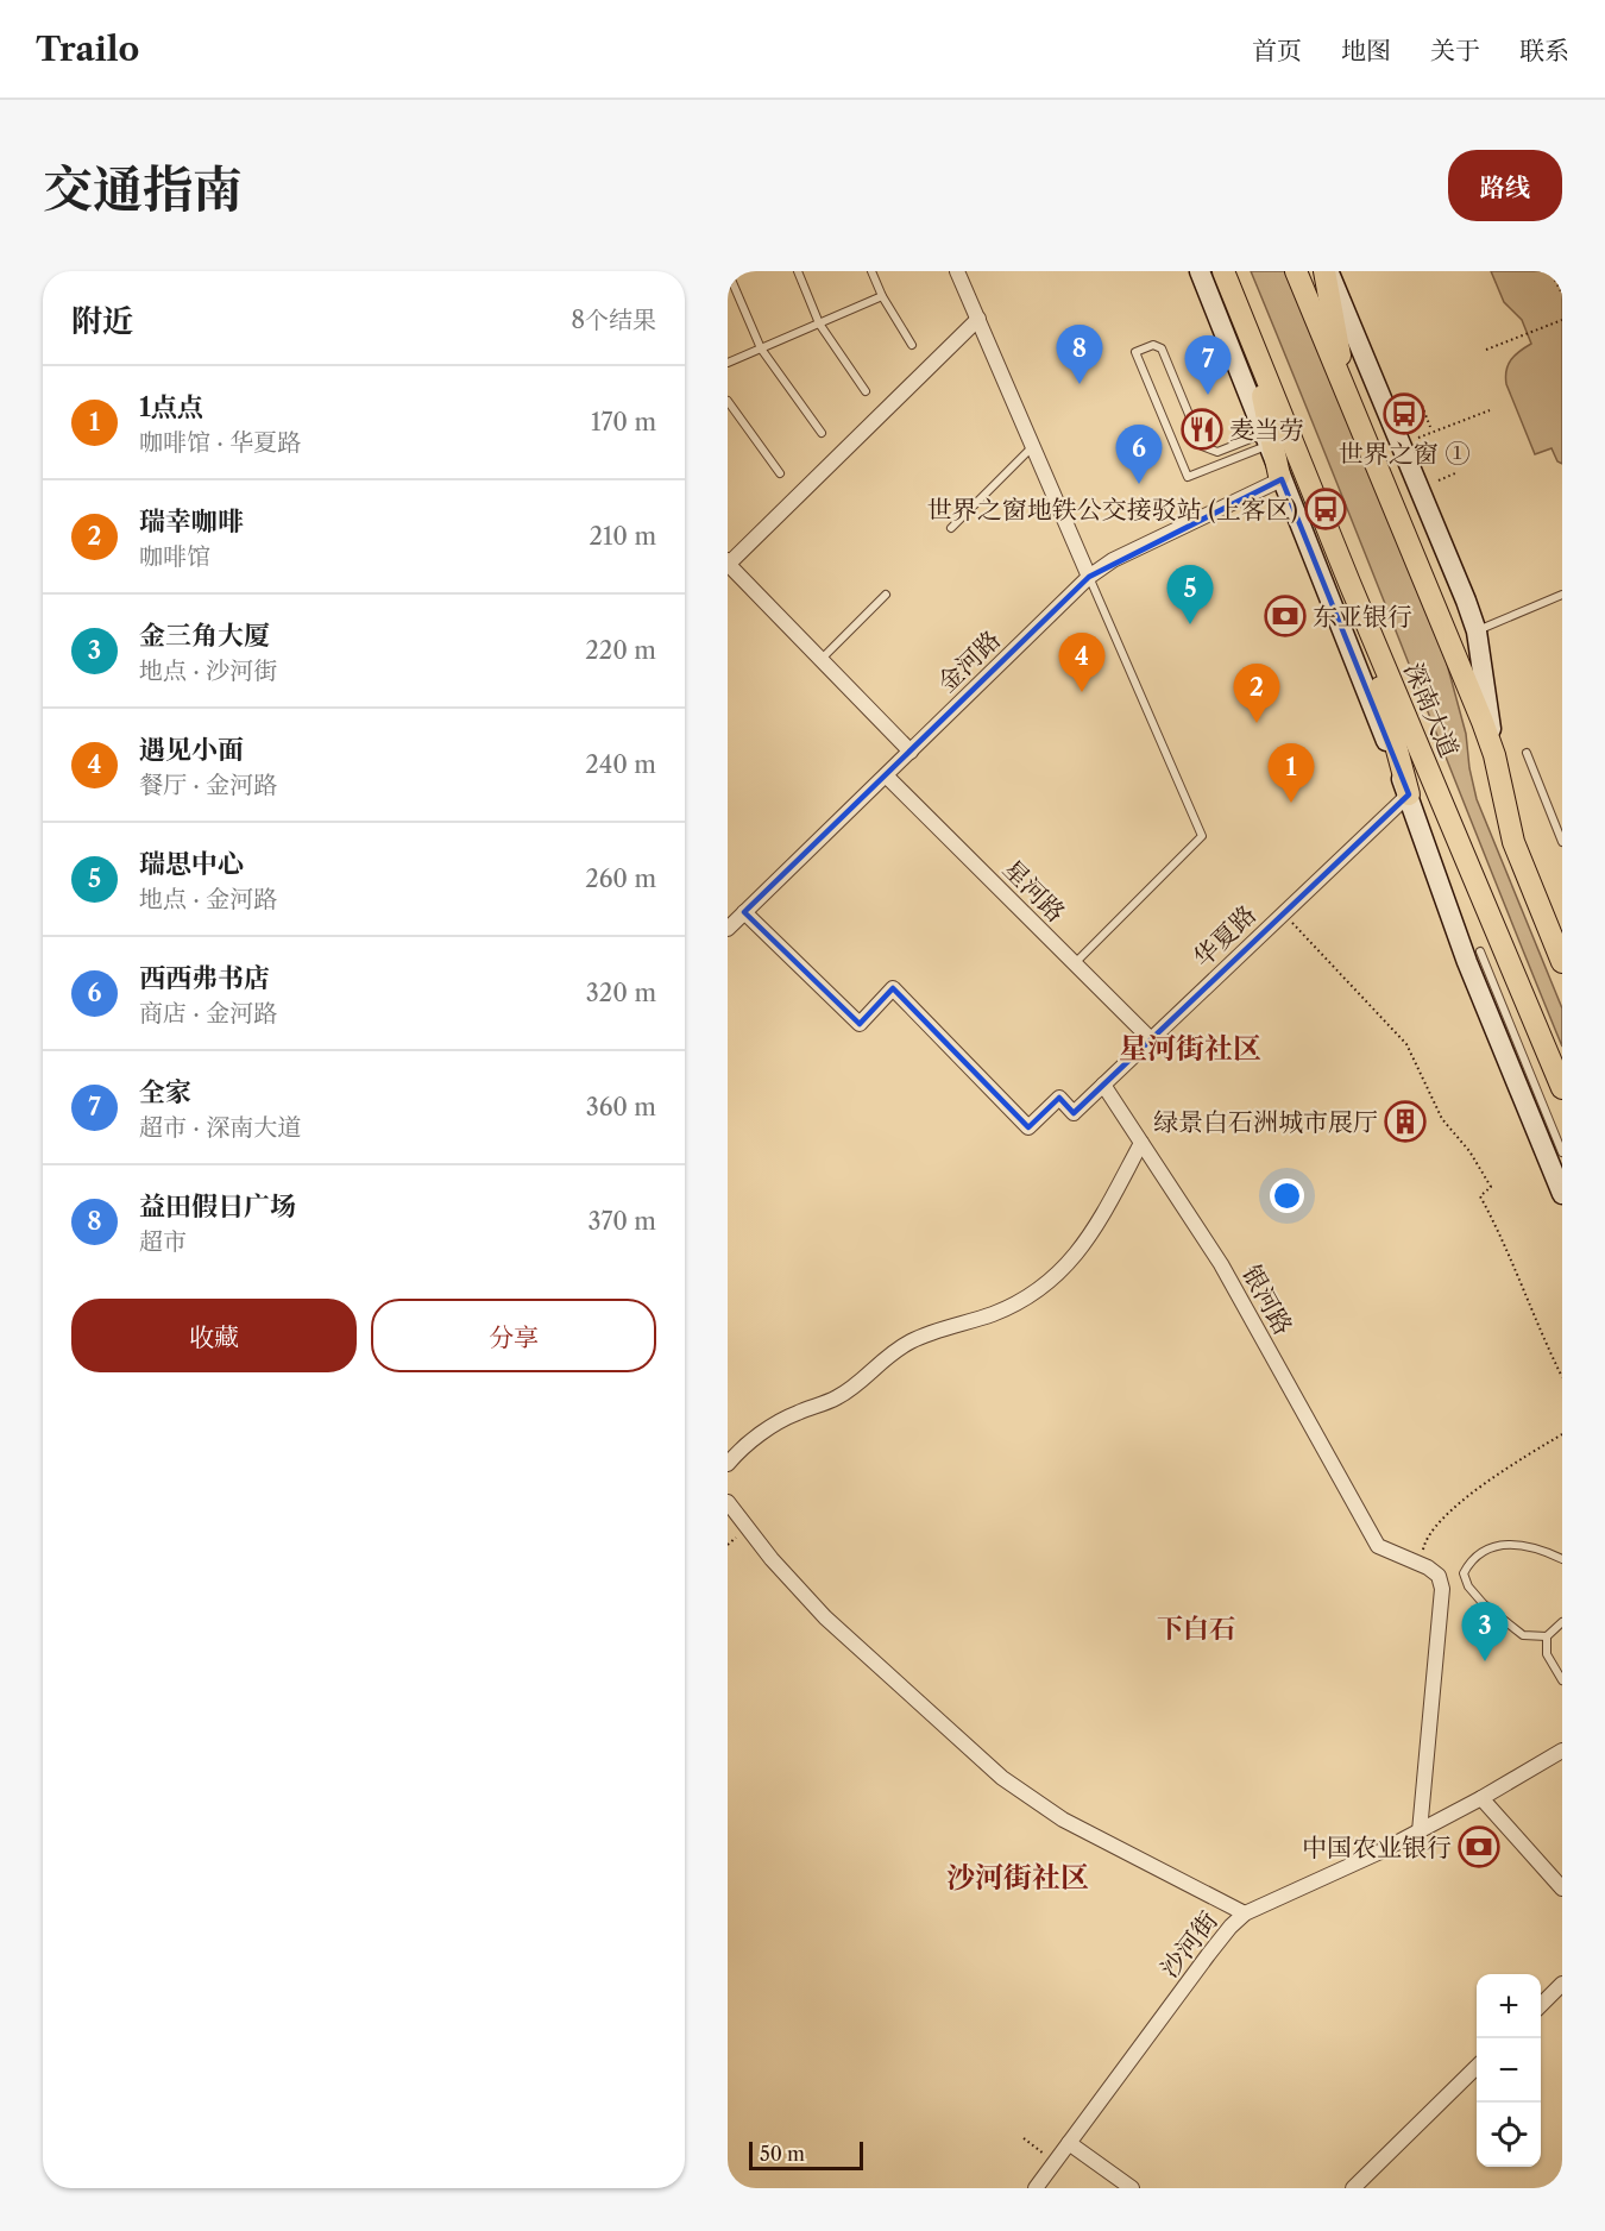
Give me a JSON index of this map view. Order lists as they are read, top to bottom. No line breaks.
{"streets":{"main road":["深南大道"],"street":["金河路","星河路","华夏路","银河路","沙河街"]},"crossings":[["金河路","星河路"],["金河路","华夏路"],["星河路","华夏路"],["华夏路","银河路"]],"districts":["星河街社区","下白石","沙河街社区"],"places":{"bus stop":["世界之窗 ①","世界之窗地铁公交接驳站 (上客区)"],"restaurant":["麦当劳"],"bank":["东亚银行","中国农业银行"],"building":["绿景白石洲城市展厅"]},"scale_bar":"50 m","page":{"header":"Trailo","nav":["首页","地图","关于","联系"],"title":"交通指南","buttons":["路线",["收藏","分享"]],"heading":["附近","8个结果"],"pins":["8","7","6","5","4","2","1","3"],"list":[{"mark":"1","name":"1点点","note":"咖啡馆 · 华夏路","value":"170 m"},{"mark":"2","name":"瑞幸咖啡","note":"咖啡馆","value":"210 m"},{"mark":"3","name":"金三角大厦","note":"地点 · 沙河街","value":"220 m"},{"mark":"4","name":"遇见小面","note":"餐厅 · 金河路","value":"240 m"},{"mark":"5","name":"瑞思中心","note":"地点 · 金河路","value":"260 m"},{"mark":"6","name":"西西弗书店","note":"商店 · 金河路","value":"320 m"},{"mark":"7","name":"全家","note":"超市 · 深南大道","value":"360 m"},{"mark":"8","name":"益田假日广场","note":"超市","value":"370 m"}],"map_buttons":["+","−"],"scale":"50 m"}}
